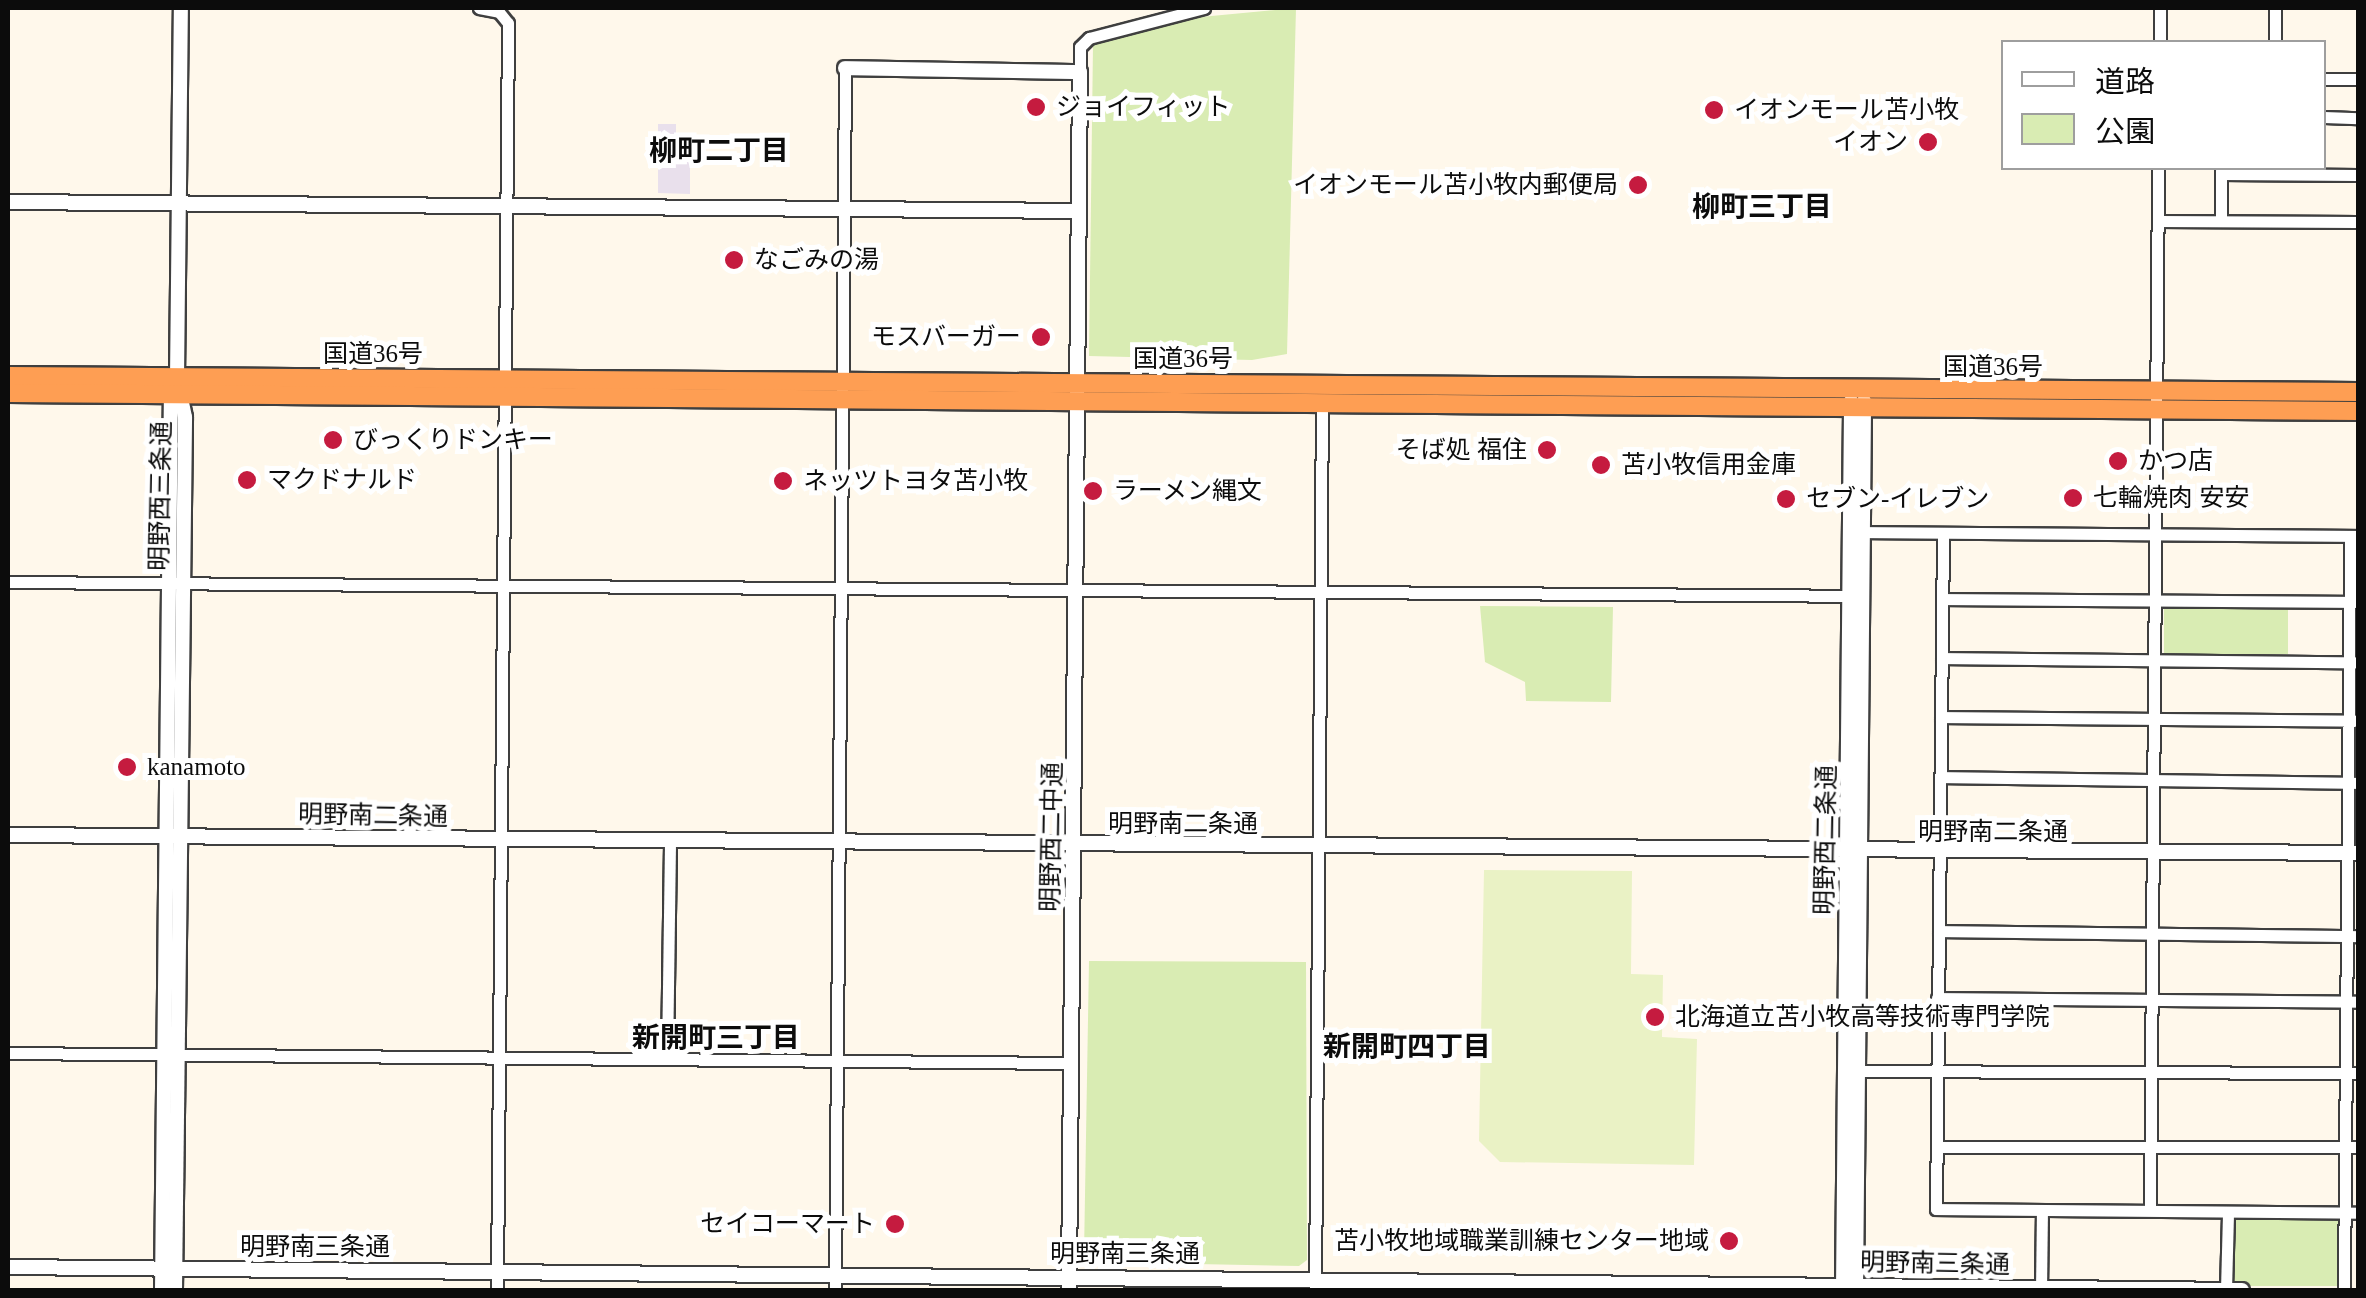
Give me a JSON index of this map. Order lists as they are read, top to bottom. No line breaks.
{"streets":{"highway":["国道36号"],"street":["明野西三条通","明野南二条通","明野西二中通","明野西二条通","明野南三条通"]},"crossings":[["国道36号","明野西三条通"],["国道36号","明野西二中通"],["国道36号","明野西二条通"],["明野西三条通","明野南二条通"],["明野西三条通","明野南三条通"],["明野南二条通","明野西二中通"],["明野南二条通","明野西二条通"],["明野西二中通","明野南三条通"],["明野西二条通","明野南三条通"]],"districts":["柳町二丁目","柳町三丁目","新開町三丁目","新開町四丁目"],"places":["ジョイフィット","イオンモール苫小牧","イオン","イオンモール苫小牧内郵便局","なごみの湯","モスバーガー","びっくりドンキー","そば処 福住","かつ店","苫小牧信用金庫","マクドナルド","ネッツトヨタ苫小牧","ラーメン縄文","七輪焼肉 安安","セブン-イレブン","kanamoto","北海道立苫小牧高等技術専門学院","セイコーマート","苫小牧地域職業訓練センター地域"],"legend":["道路","公園"]}
